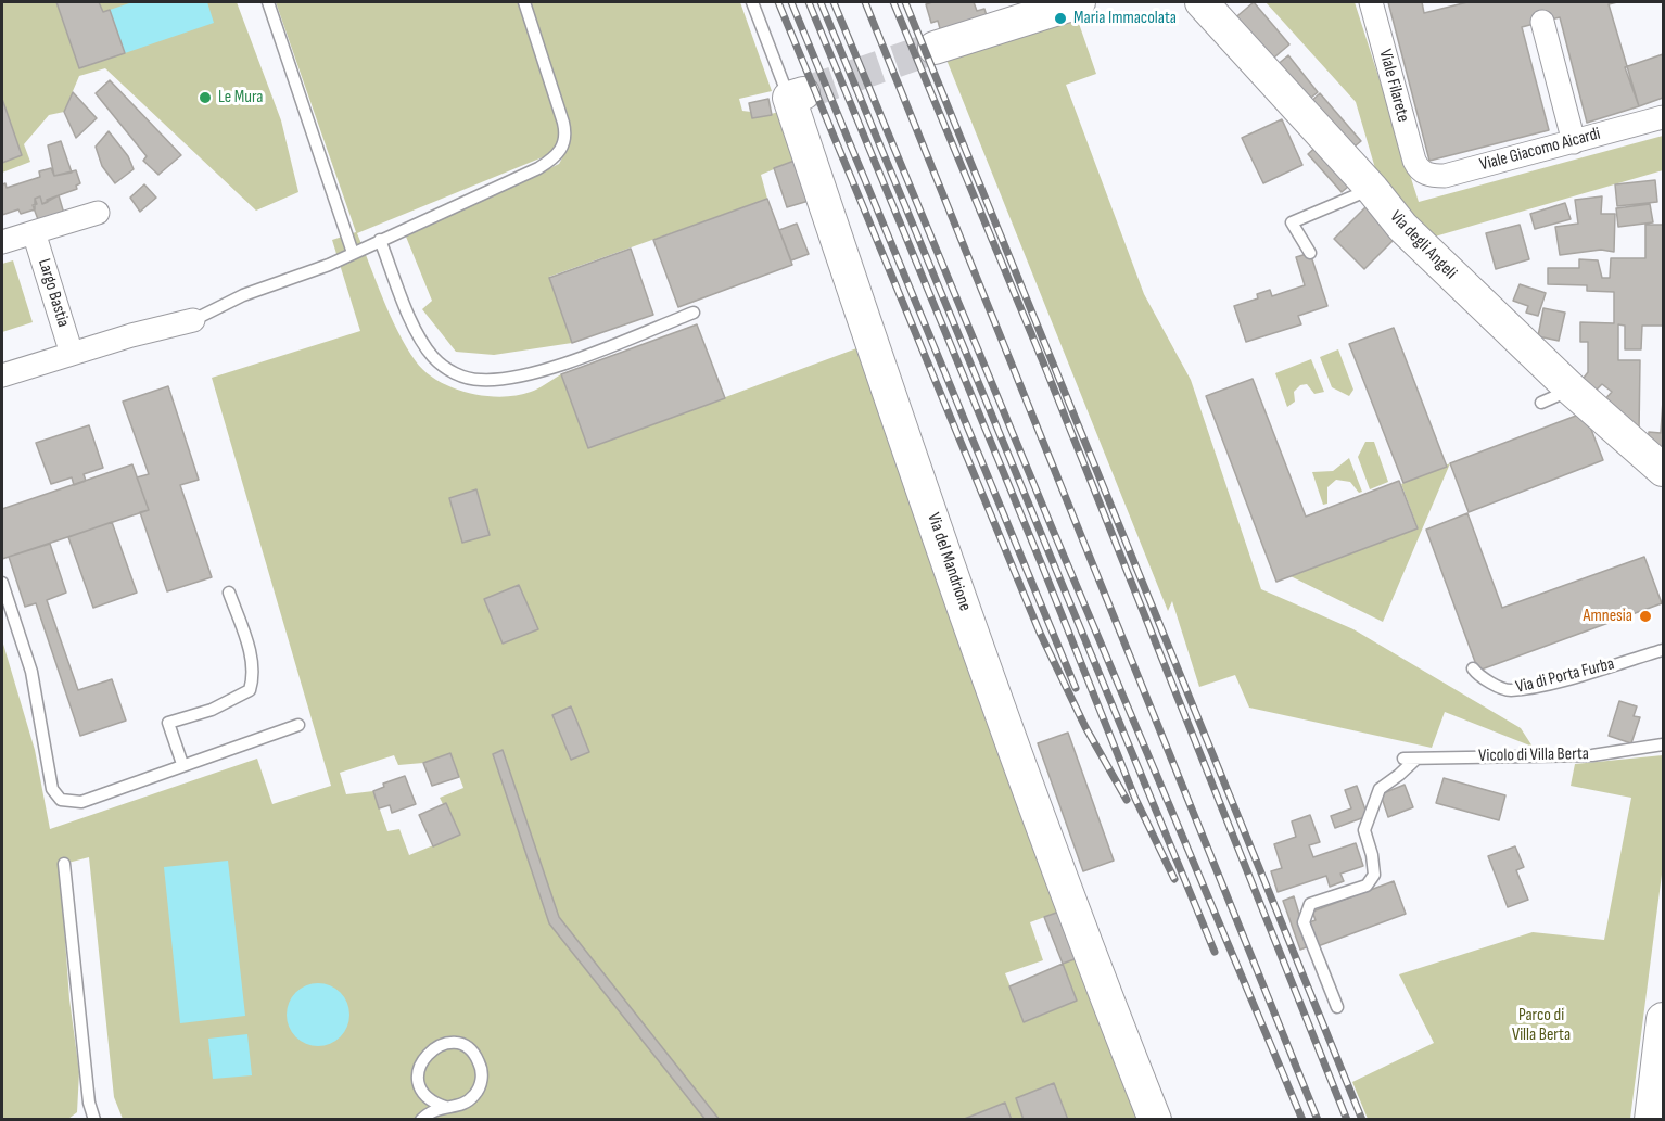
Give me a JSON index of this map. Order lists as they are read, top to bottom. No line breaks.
{"streets":{"street":["Viale Filarete","Viale Giacomo Aicardi","Via degli Angeli","Largo Bastia","Via del Mandrione"],"lane":["Via di Porta Furba","Vicolo di Villa Berta"]},"crossings":[["Viale Filarete","Viale Giacomo Aicardi"]],"parks":["Parco di Villa Berta"],"places":["Maria Immacolata","Le Mura","Amnesia"]}
